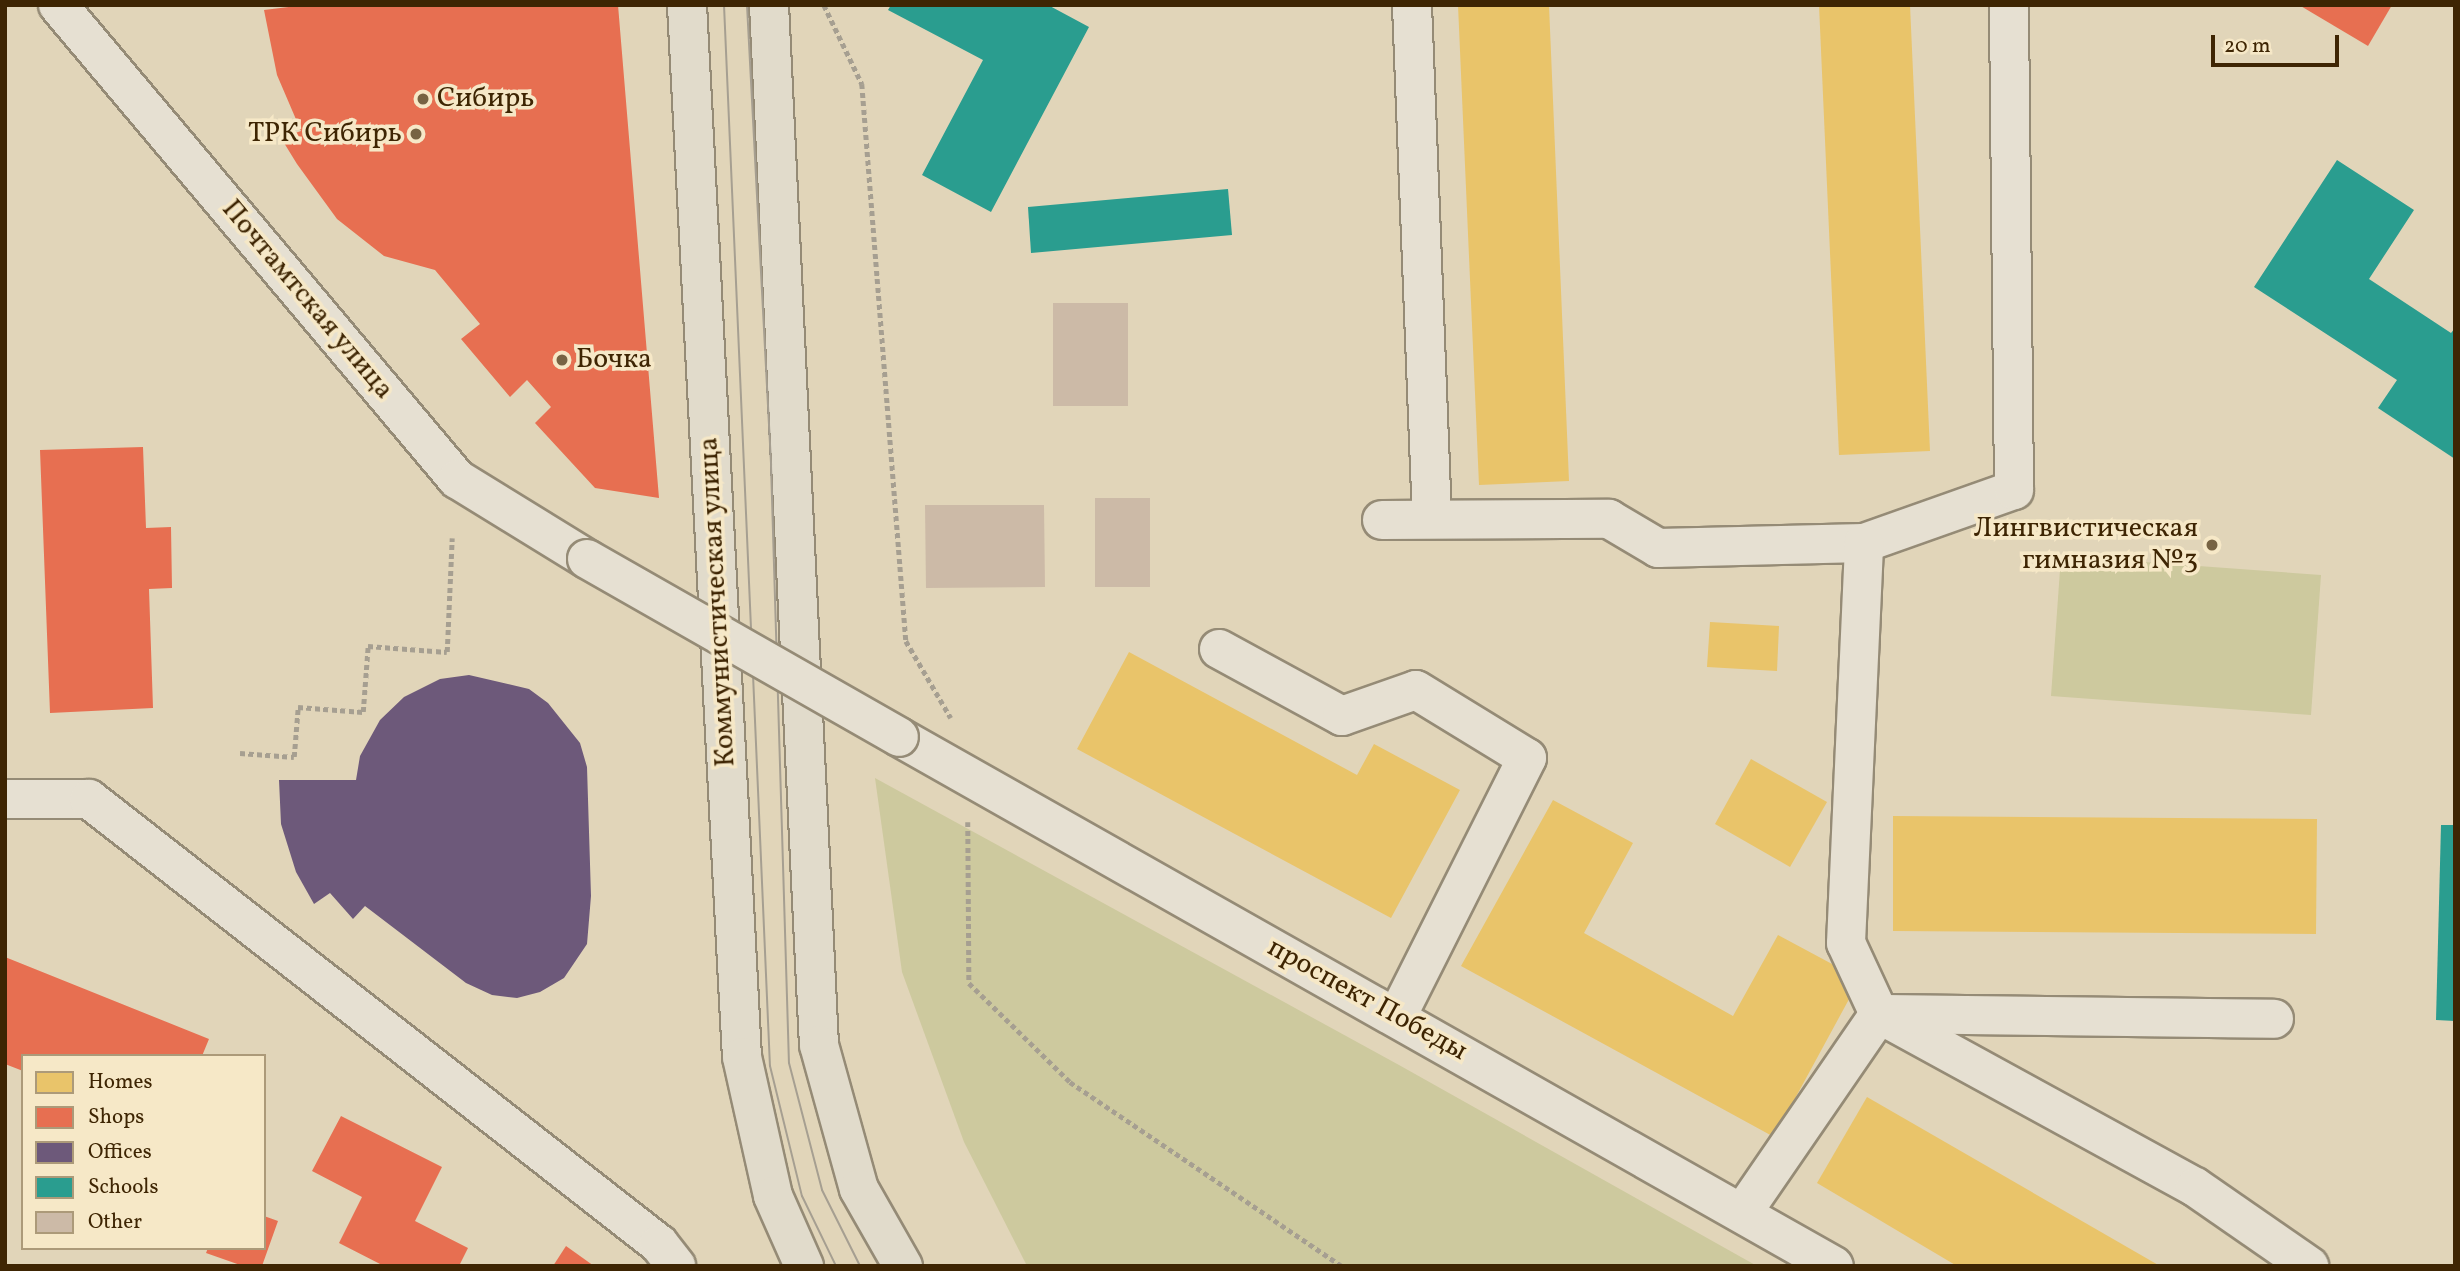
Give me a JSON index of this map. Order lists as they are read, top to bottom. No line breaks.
{"streets":{"main road":["Коммунистическая улица"],"street":["Почтамтская улица","проспект Победы"]},"crossings":[["Почтамтская улица","проспект Победы"]],"places":["Сибирь","ТРК Сибирь","Бочка","Лингвистическая гимназия №3"],"legend":["Homes","Shops","Offices","Schools","Other"],"scale_bar":"20 m"}
